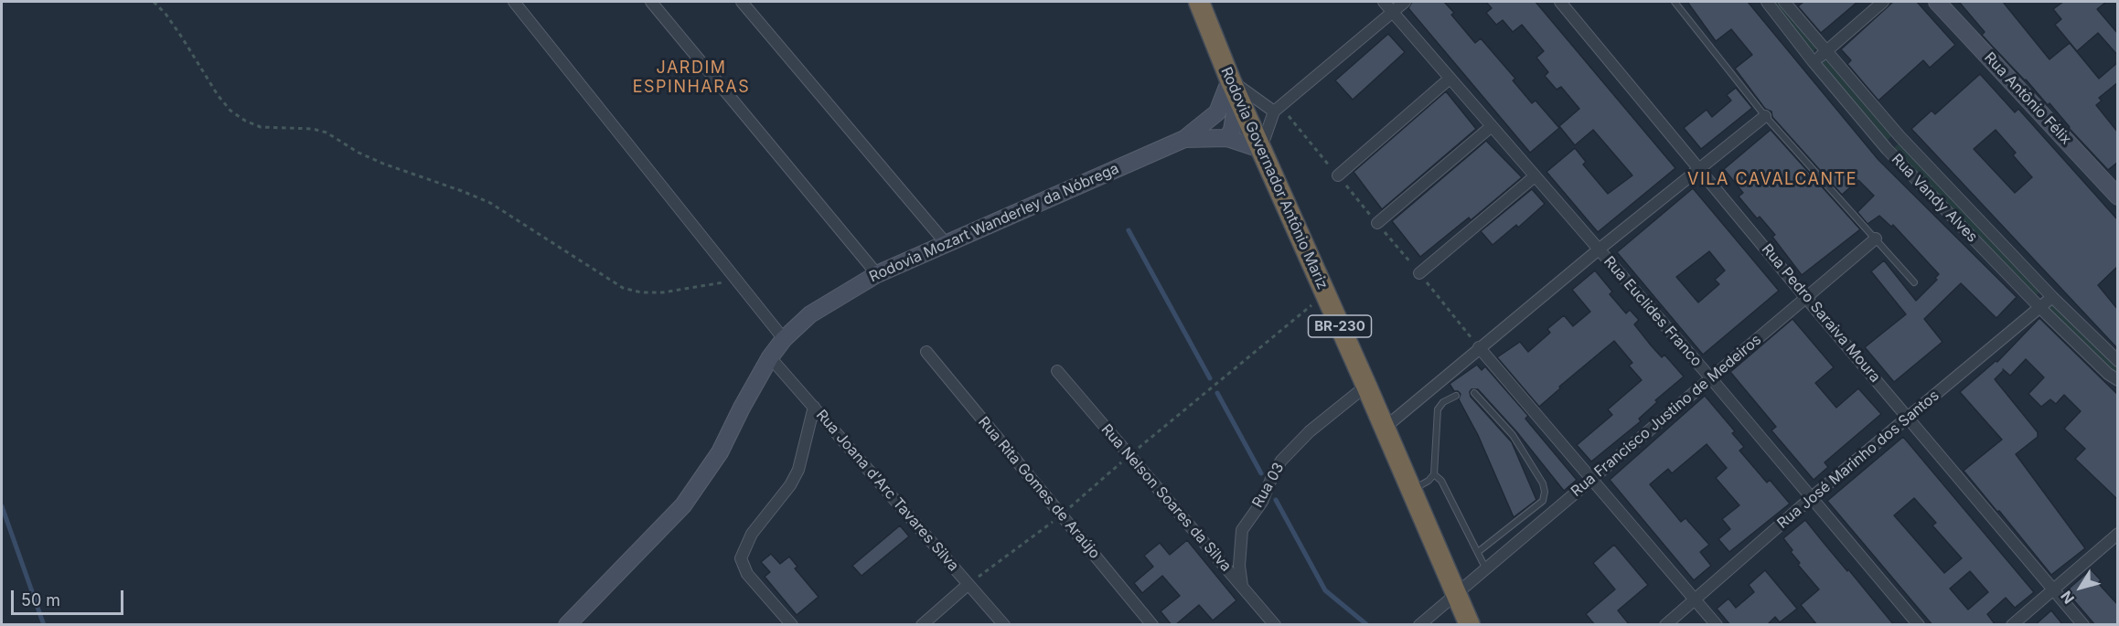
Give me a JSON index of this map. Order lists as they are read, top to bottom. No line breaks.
{"streets":{"highway":["Rodovia Governador Antônio Mariz","BR-230"],"main road":["Rua Antônio Félix","Rodovia Mozart Wanderley da Nóbrega"],"street":["Rua Vandy Alves","Rua Euclides Franco","Rua Pedro Saraiva Moura","Rua Francisco Justino de Medeiros","Rua José Marinho dos Santos","Rua 03","Rua Rita Gomes de Araújo","Rua Joana d'Arc Tavares Silva","Rua Nelson Soares da Silva"]},"crossings":[["Rodovia Governador Antônio Mariz","Rodovia Mozart Wanderley da Nóbrega"],["Rodovia Governador Antônio Mariz","Rua Francisco Justino de Medeiros"],["Rodovia Governador Antônio Mariz","Rua 03"],["Rua Vandy Alves","Rua José Marinho dos Santos"],["Rodovia Mozart Wanderley da Nóbrega","Rua Joana d'Arc Tavares Silva"],["Rua Euclides Franco","Rua Francisco Justino de Medeiros"],["Rua Euclides Franco","Rua José Marinho dos Santos"],["Rua Pedro Saraiva Moura","Rua Francisco Justino de Medeiros"],["Rua Pedro Saraiva Moura","Rua José Marinho dos Santos"],["Rua 03","Rua Nelson Soares da Silva"]],"districts":["JARDIM ESPINHARAS","VILA CAVALCANTE"],"scale_bar":"50 m","north":"bottom left"}
